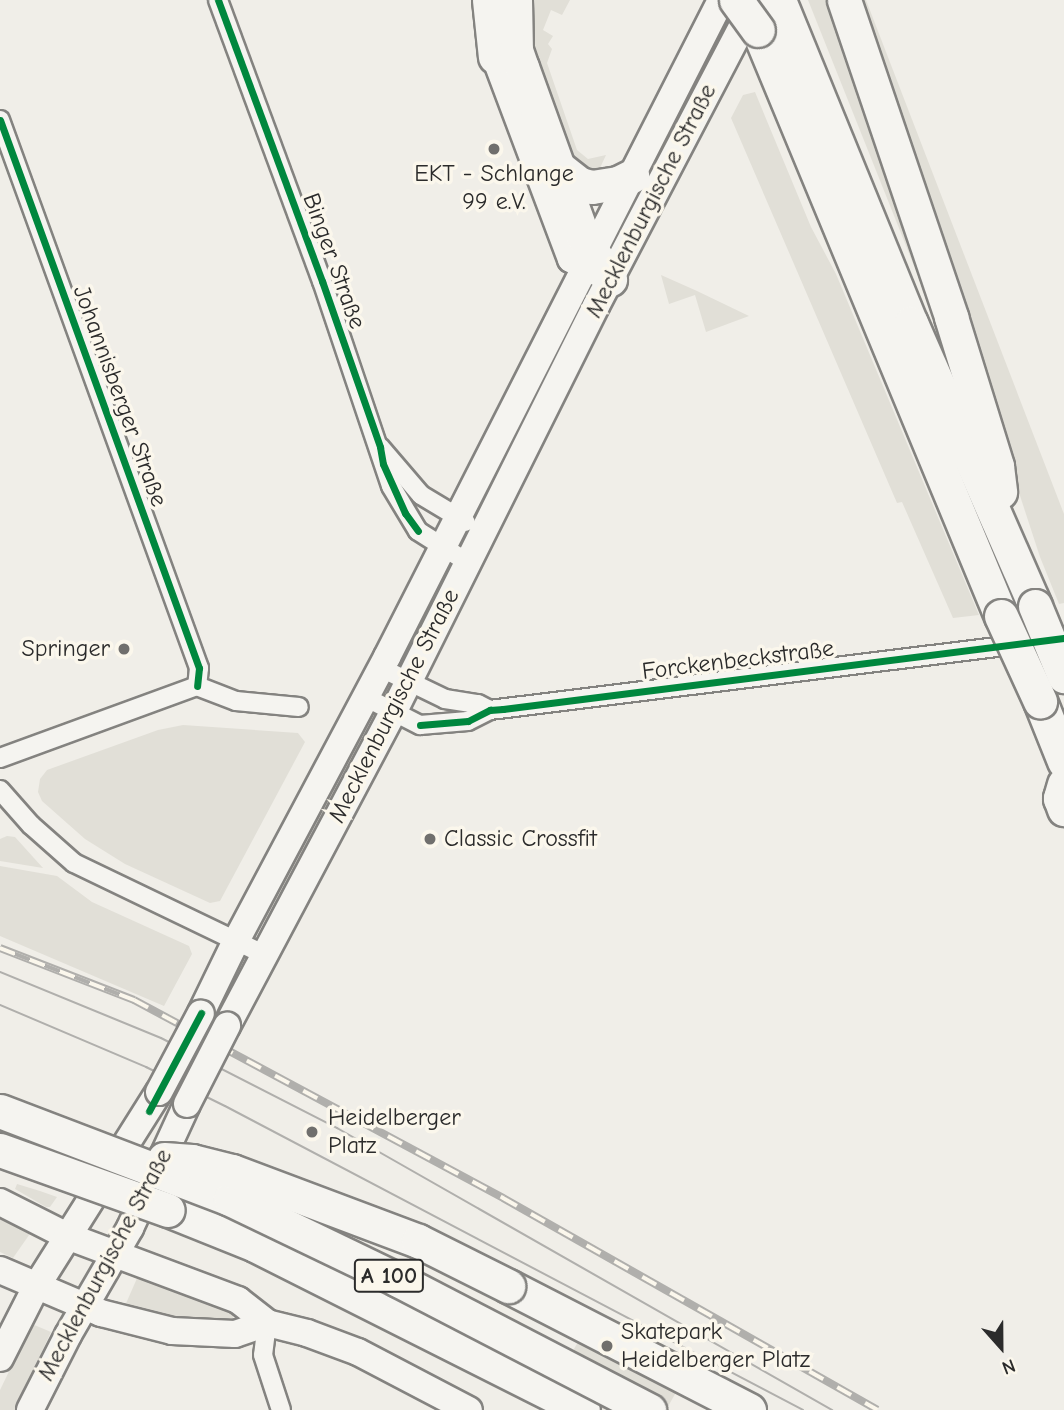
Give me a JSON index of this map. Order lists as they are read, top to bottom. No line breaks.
{"streets":{"highway":["A 100"],"main road":["Mecklenburgische Straße"],"street":["Binger Straße","Johannisberger Straße","Forckenbeckstraße"]},"crossings":[["Mecklenburgische Straße","Binger Straße"],["Mecklenburgische Straße","Forckenbeckstraße"]],"places":["EKT - Schlange 99 e.V.","Springer","Classic Crossfit","Heidelberger Platz","Skatepark Heidelberger Platz"],"north":"bottom"}
